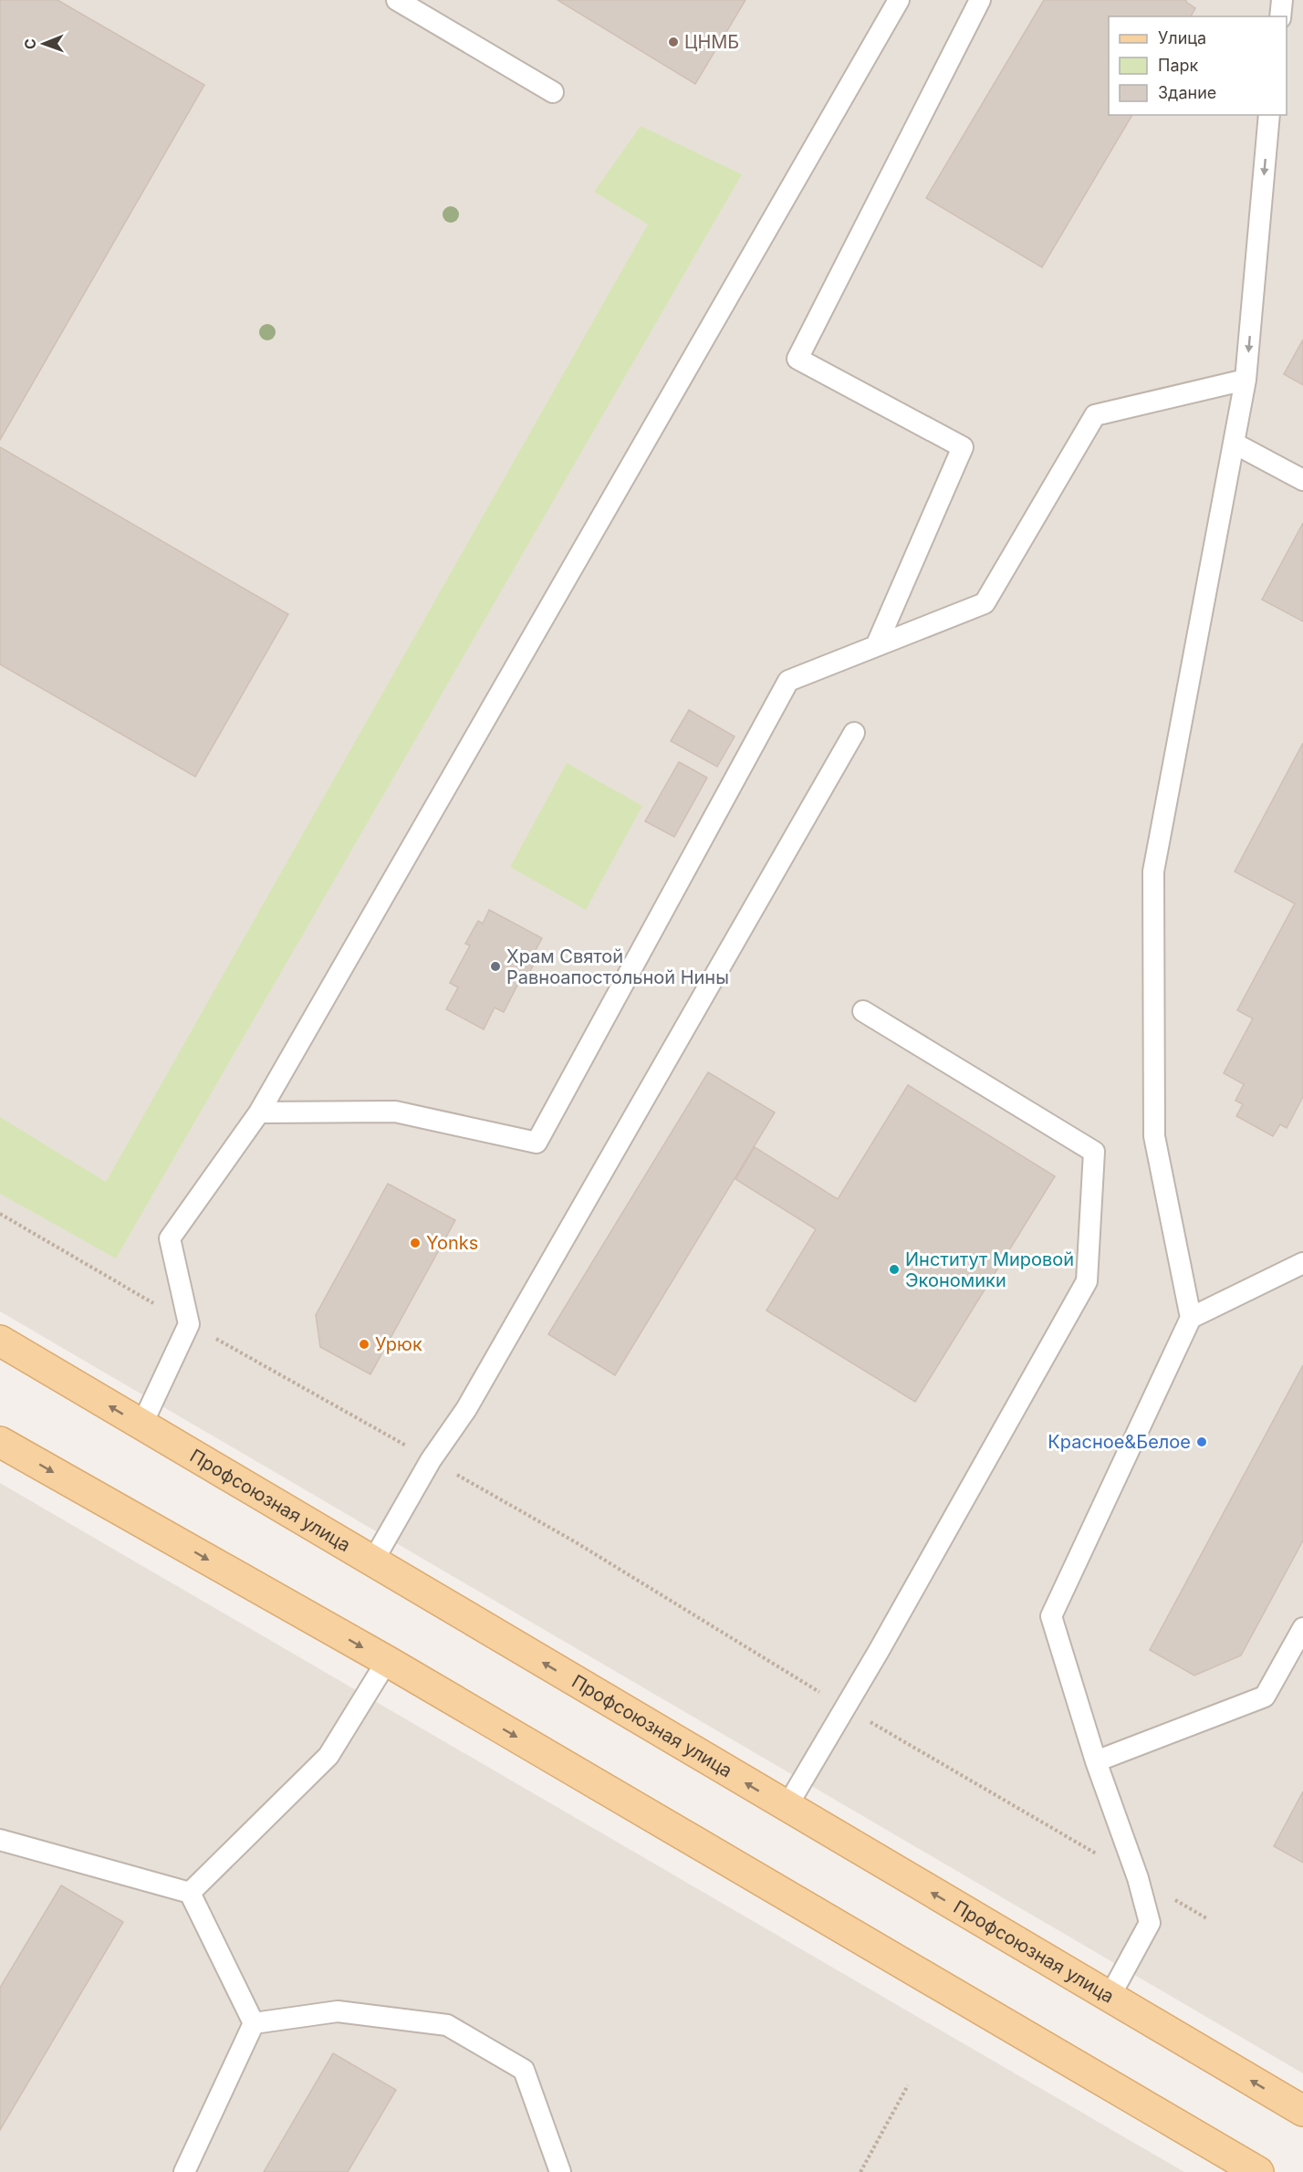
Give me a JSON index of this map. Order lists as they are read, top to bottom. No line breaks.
{"streets":{"main road":["Профсоюзная улица"]},"places":["ЦНМБ","Храм Святой Равноапостольной Нины","Yonks","Институт Мировой Экономики","Урюк","Красное&Белое"],"legend":["Улица","Парк","Здание"],"north":"left"}
